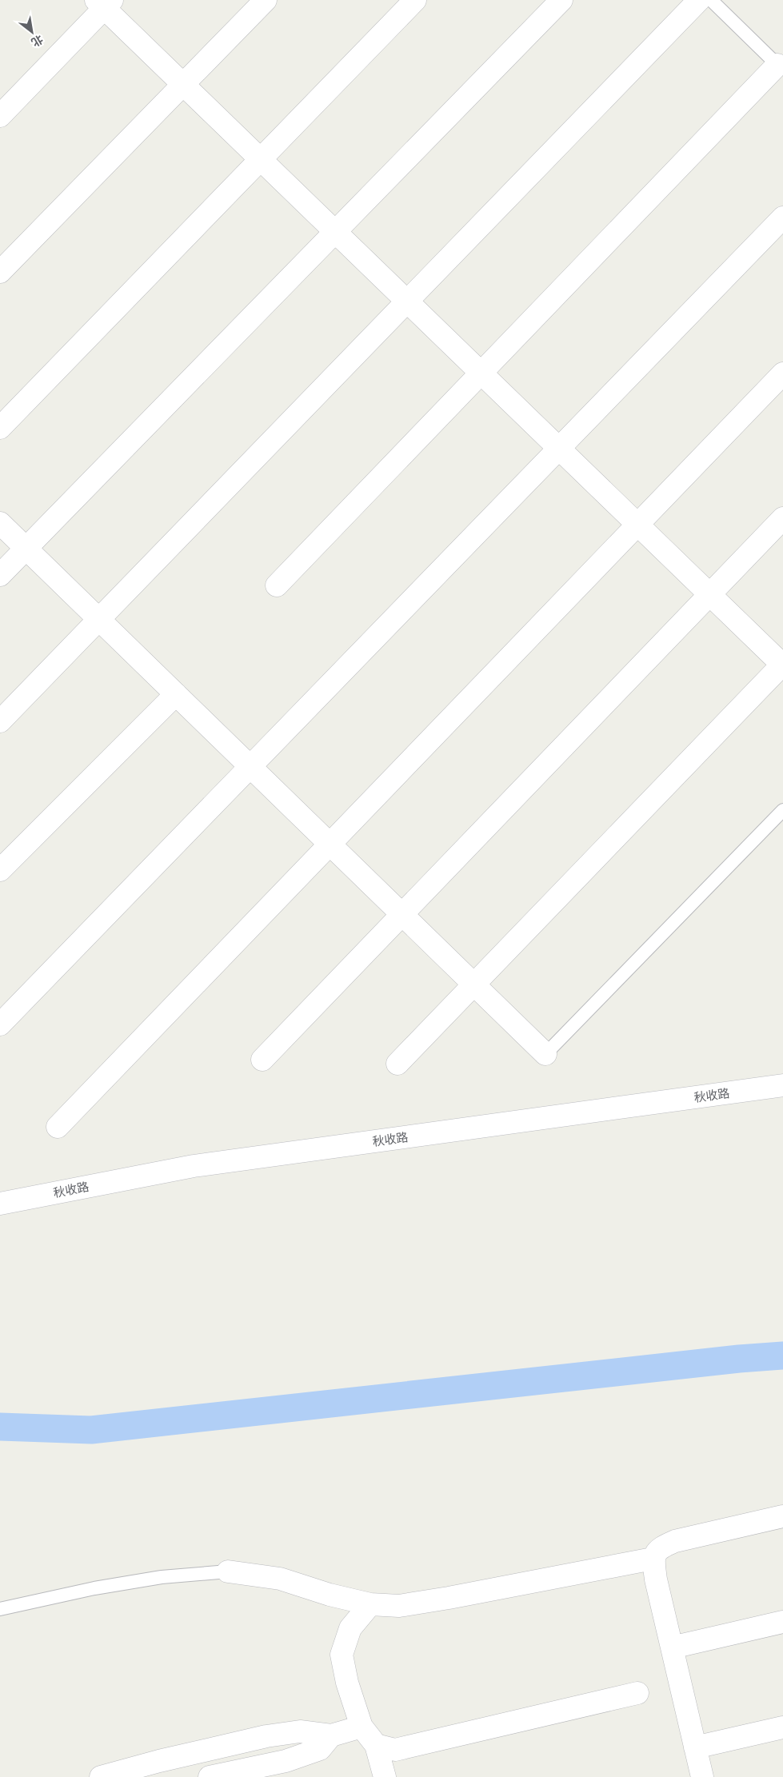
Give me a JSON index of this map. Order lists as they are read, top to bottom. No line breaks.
{"streets":{"street":["秋收路"]},"north":"bottom right"}
